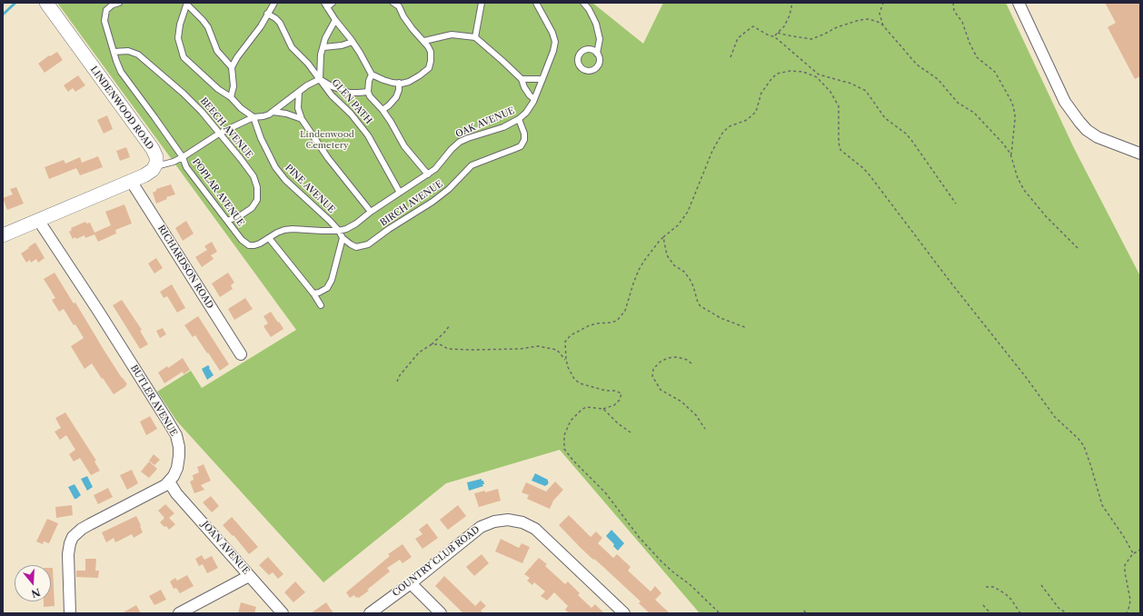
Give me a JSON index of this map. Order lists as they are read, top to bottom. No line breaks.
{"streets":{"street":["LINDENWOOD ROAD","RICHARDSON ROAD","BUTLER AVENUE","JOAN AVENUE","COUNTRY CLUB ROAD"],"lane":["GLEN PATH","OAK AVENUE","BEECH AVENUE","PINE AVENUE","POPLAR AVENUE","BIRCH AVENUE"]},"crossings":[["OAK AVENUE","BIRCH AVENUE"],["BEECH AVENUE","POPLAR AVENUE"],["PINE AVENUE","POPLAR AVENUE"],["PINE AVENUE","BIRCH AVENUE"],["BUTLER AVENUE","JOAN AVENUE"]],"parks":["Lindenwood Cemetery"],"north":"bottom"}
